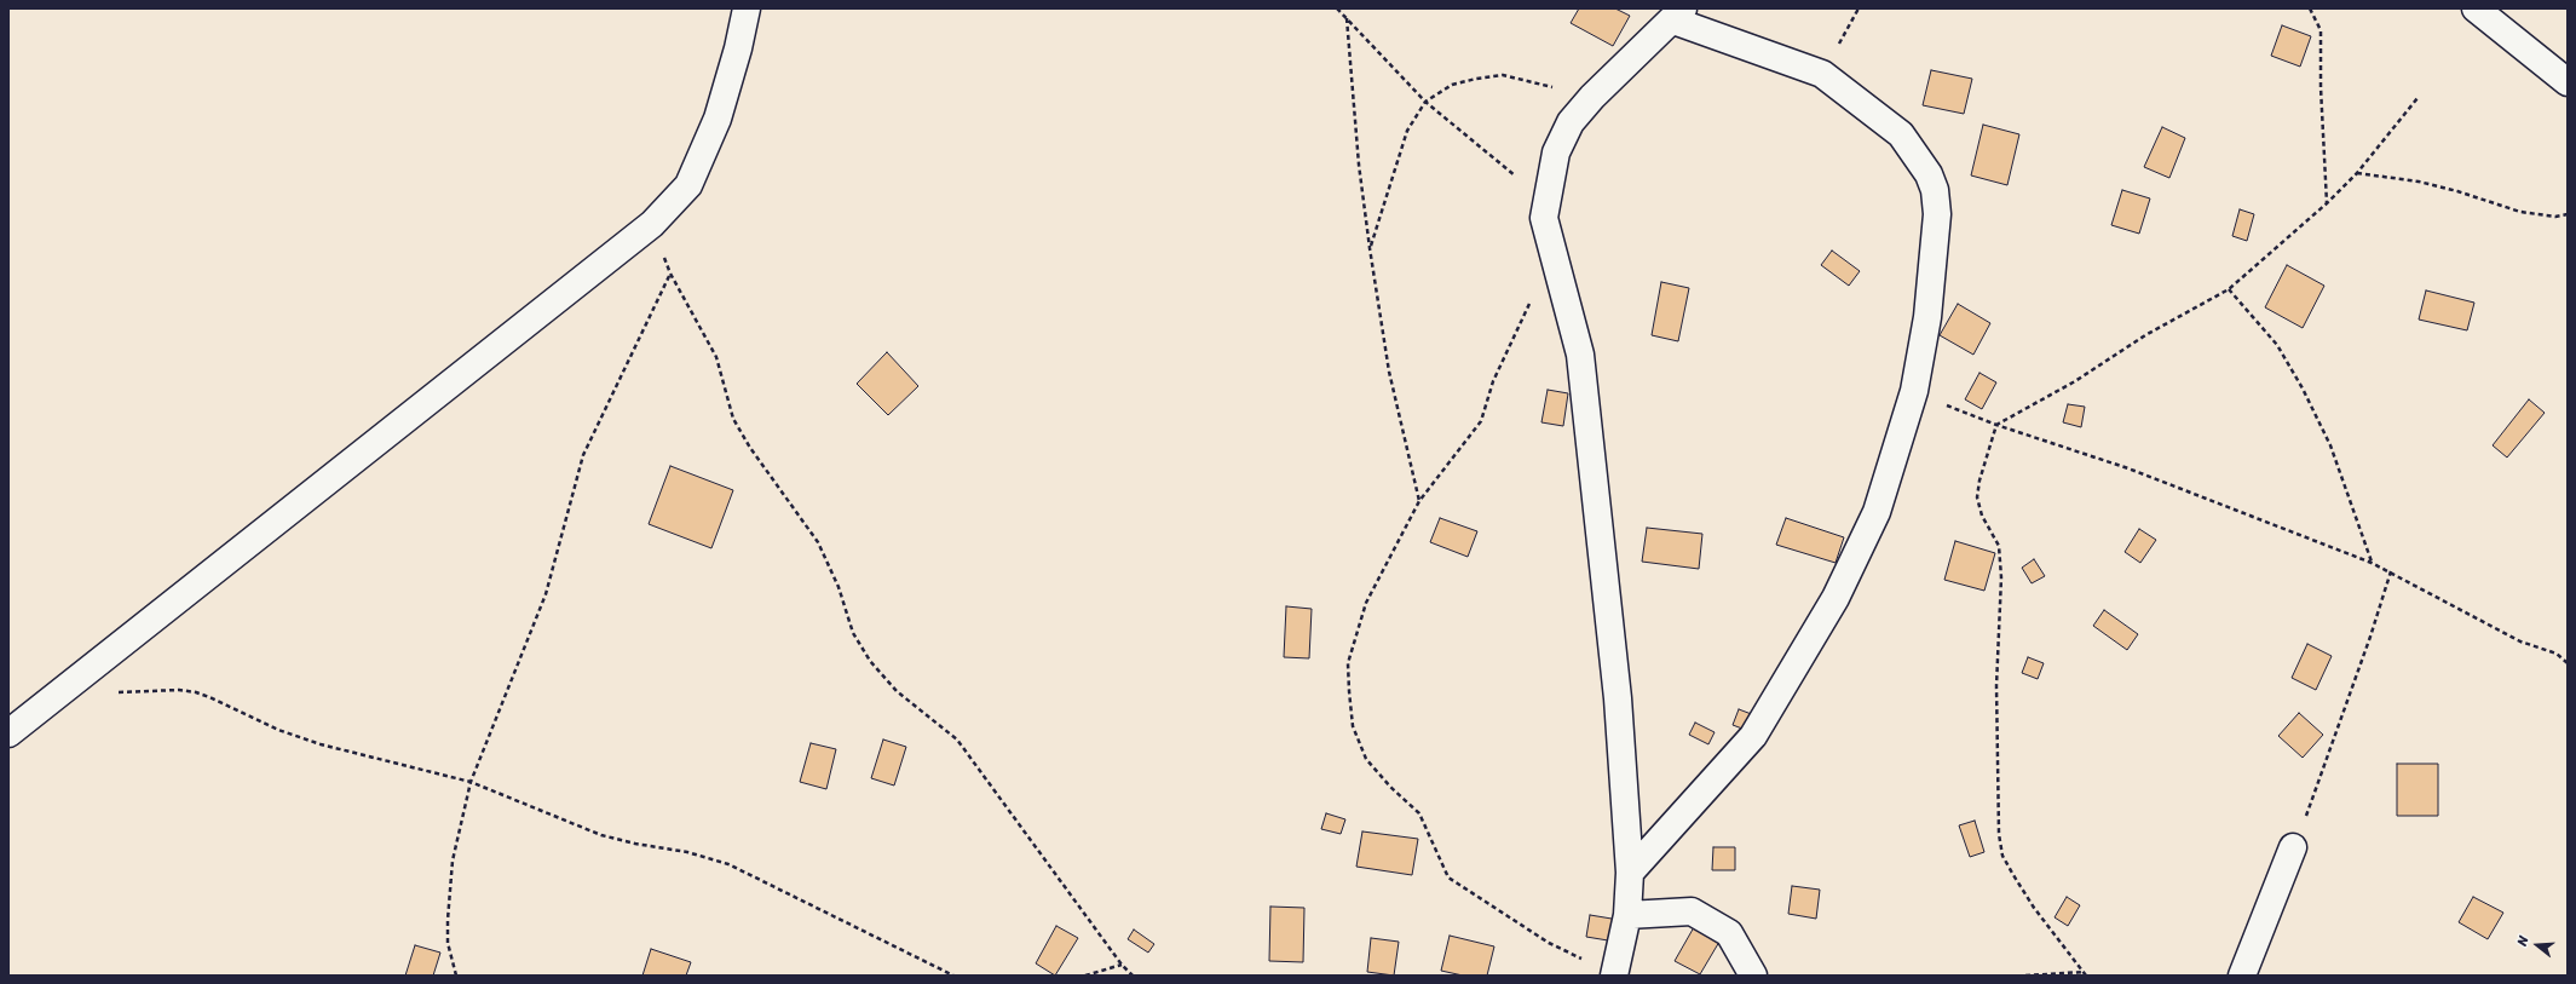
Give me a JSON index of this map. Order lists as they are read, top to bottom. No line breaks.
{"north":"left"}
